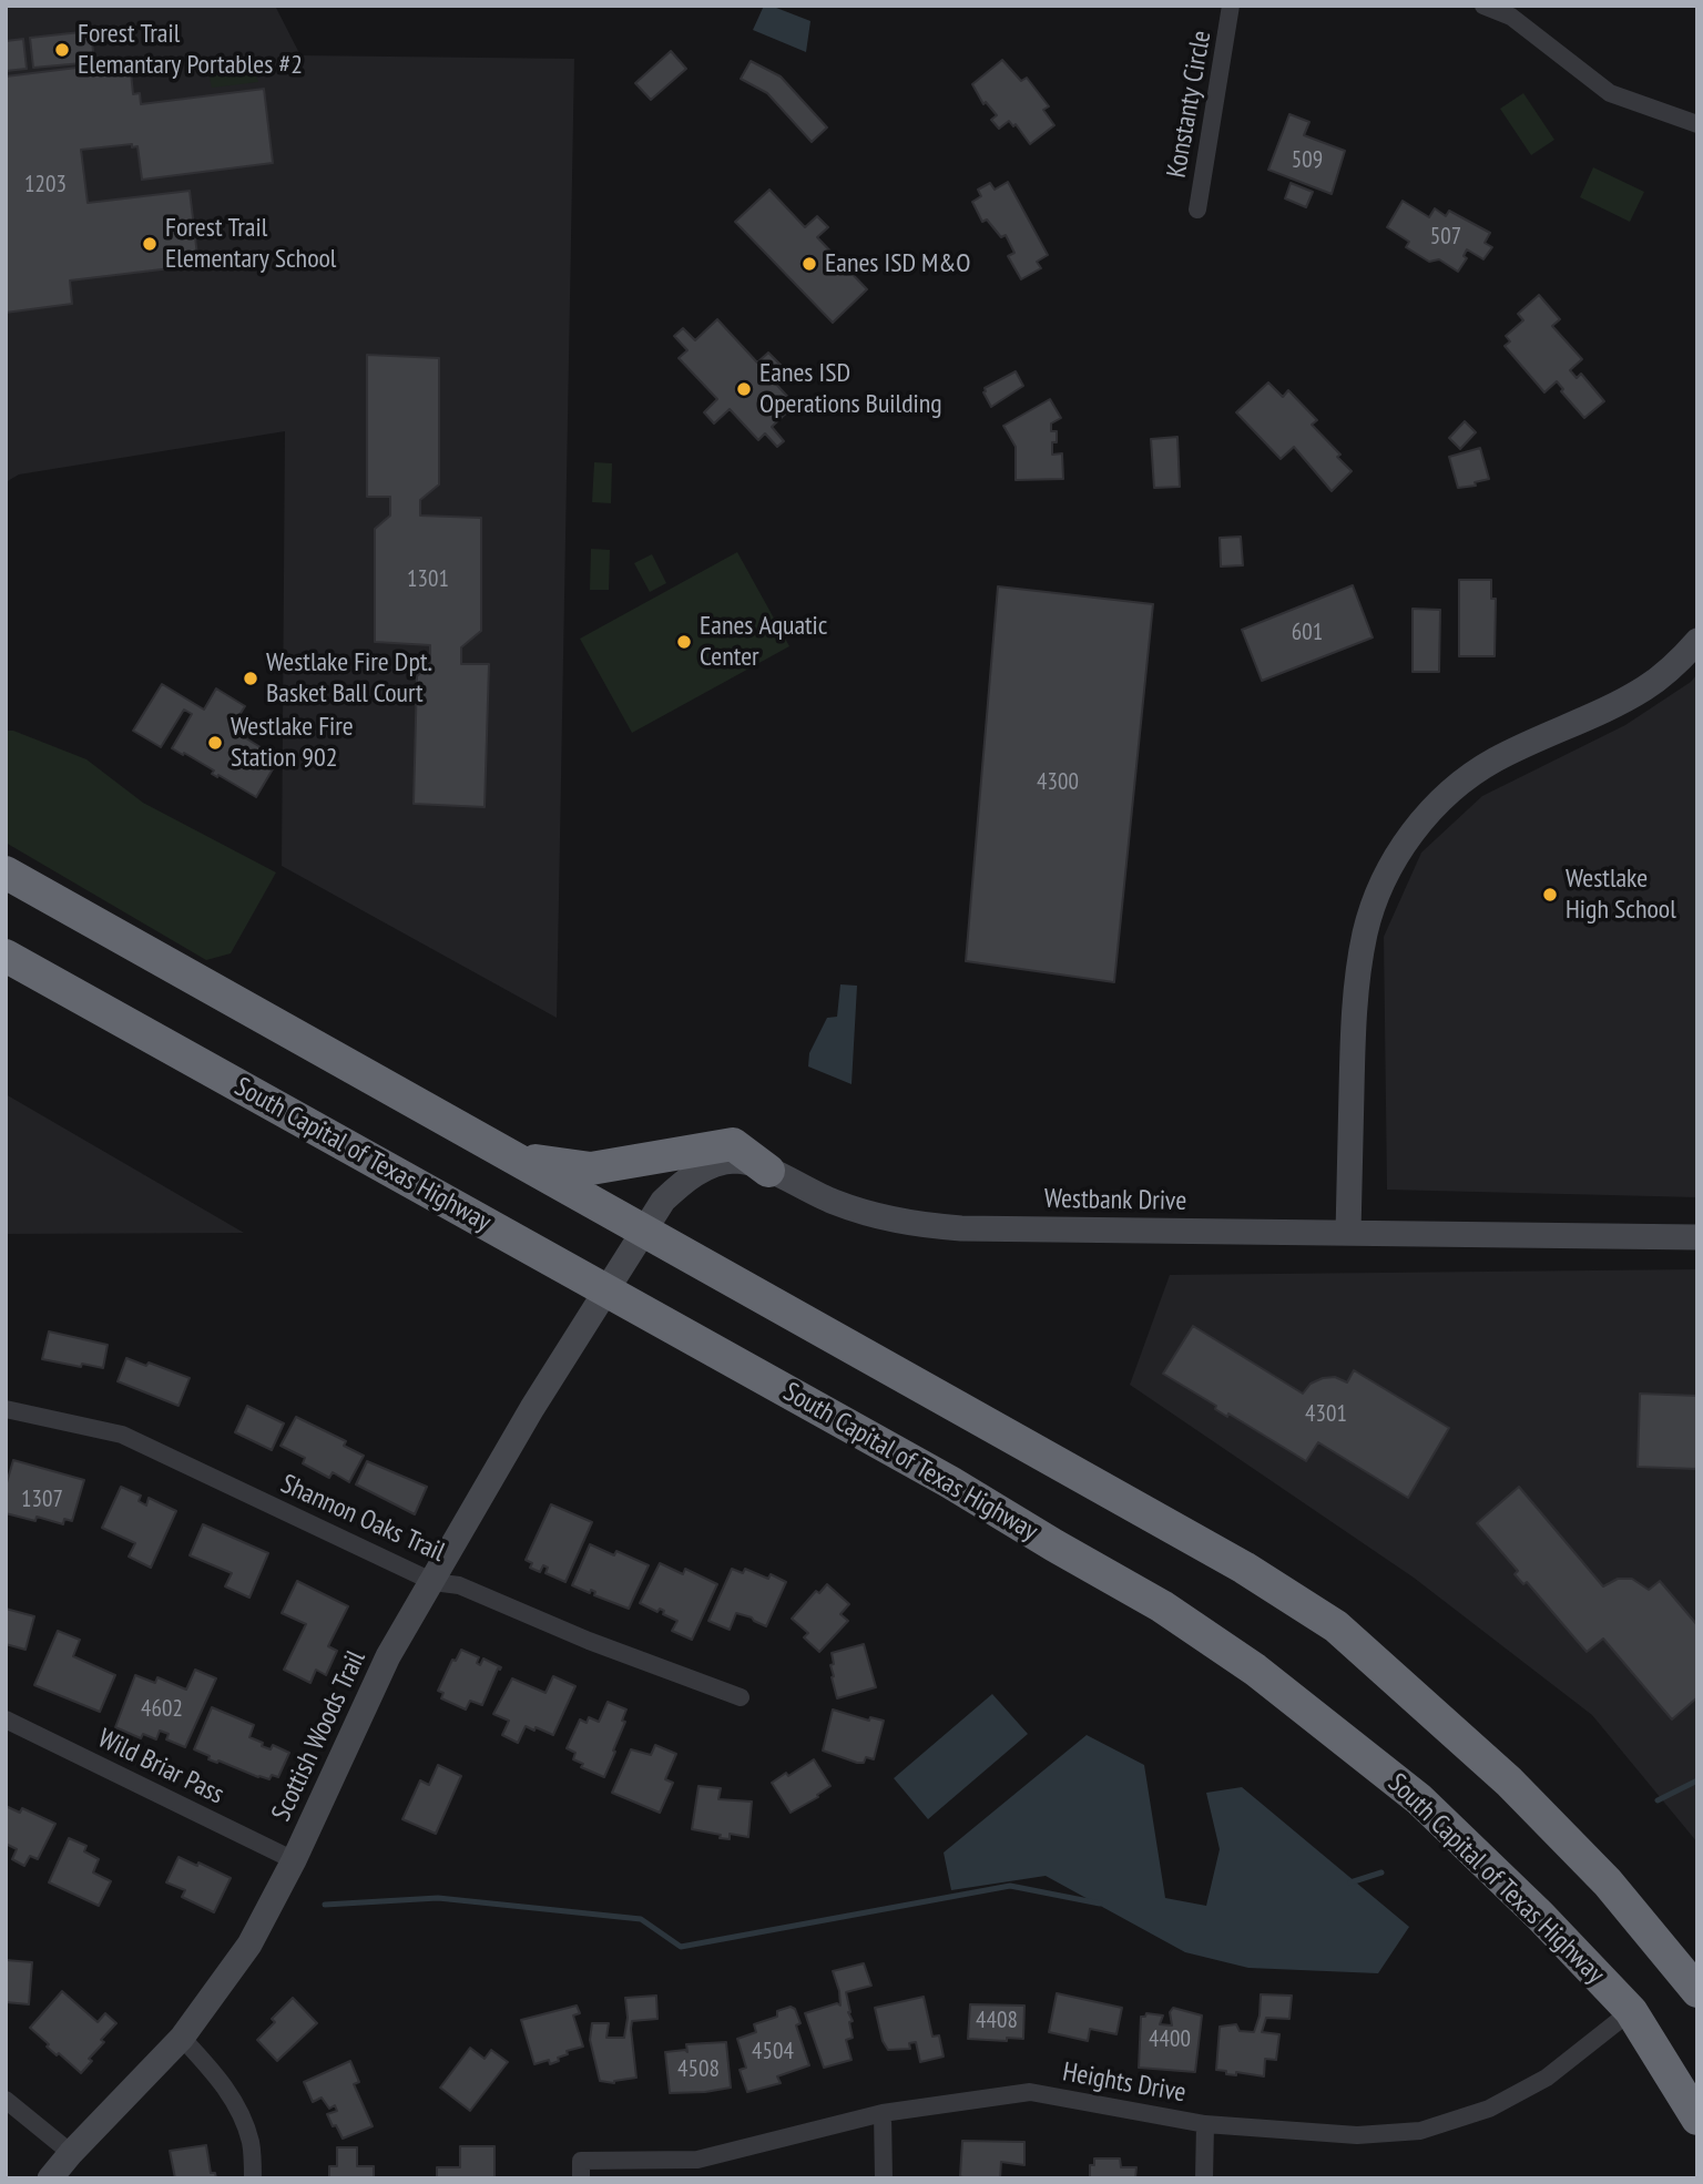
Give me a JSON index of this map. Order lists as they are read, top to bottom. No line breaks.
{"streets":{"highway":["South Capital of Texas Highway"],"street":["Konstanty Circle","Westbank Drive","Shannon Oaks Trail","Scottish Woods Trail","Wild Briar Pass","Heights Drive"]},"crossings":[["South Capital of Texas Highway","Westbank Drive"],["South Capital of Texas Highway","Scottish Woods Trail"],["South Capital of Texas Highway","Heights Drive"],["Westbank Drive","Scottish Woods Trail"],["Shannon Oaks Trail","Scottish Woods Trail"],["Scottish Woods Trail","Wild Briar Pass"]],"places":["Forest Trail Elemantary Portables #2","Forest Trail Elementary School","Eanes ISD M&O","Eanes ISD Operations Building","Eanes Aquatic Center","Westlake Fire Dpt. Basket Ball Court","Westlake Fire Station 902","Westlake High School"],"house_numbers":["509","1203","507","1301","601","4300","4301","1307","4602","4408","4400","4504","4508"]}
